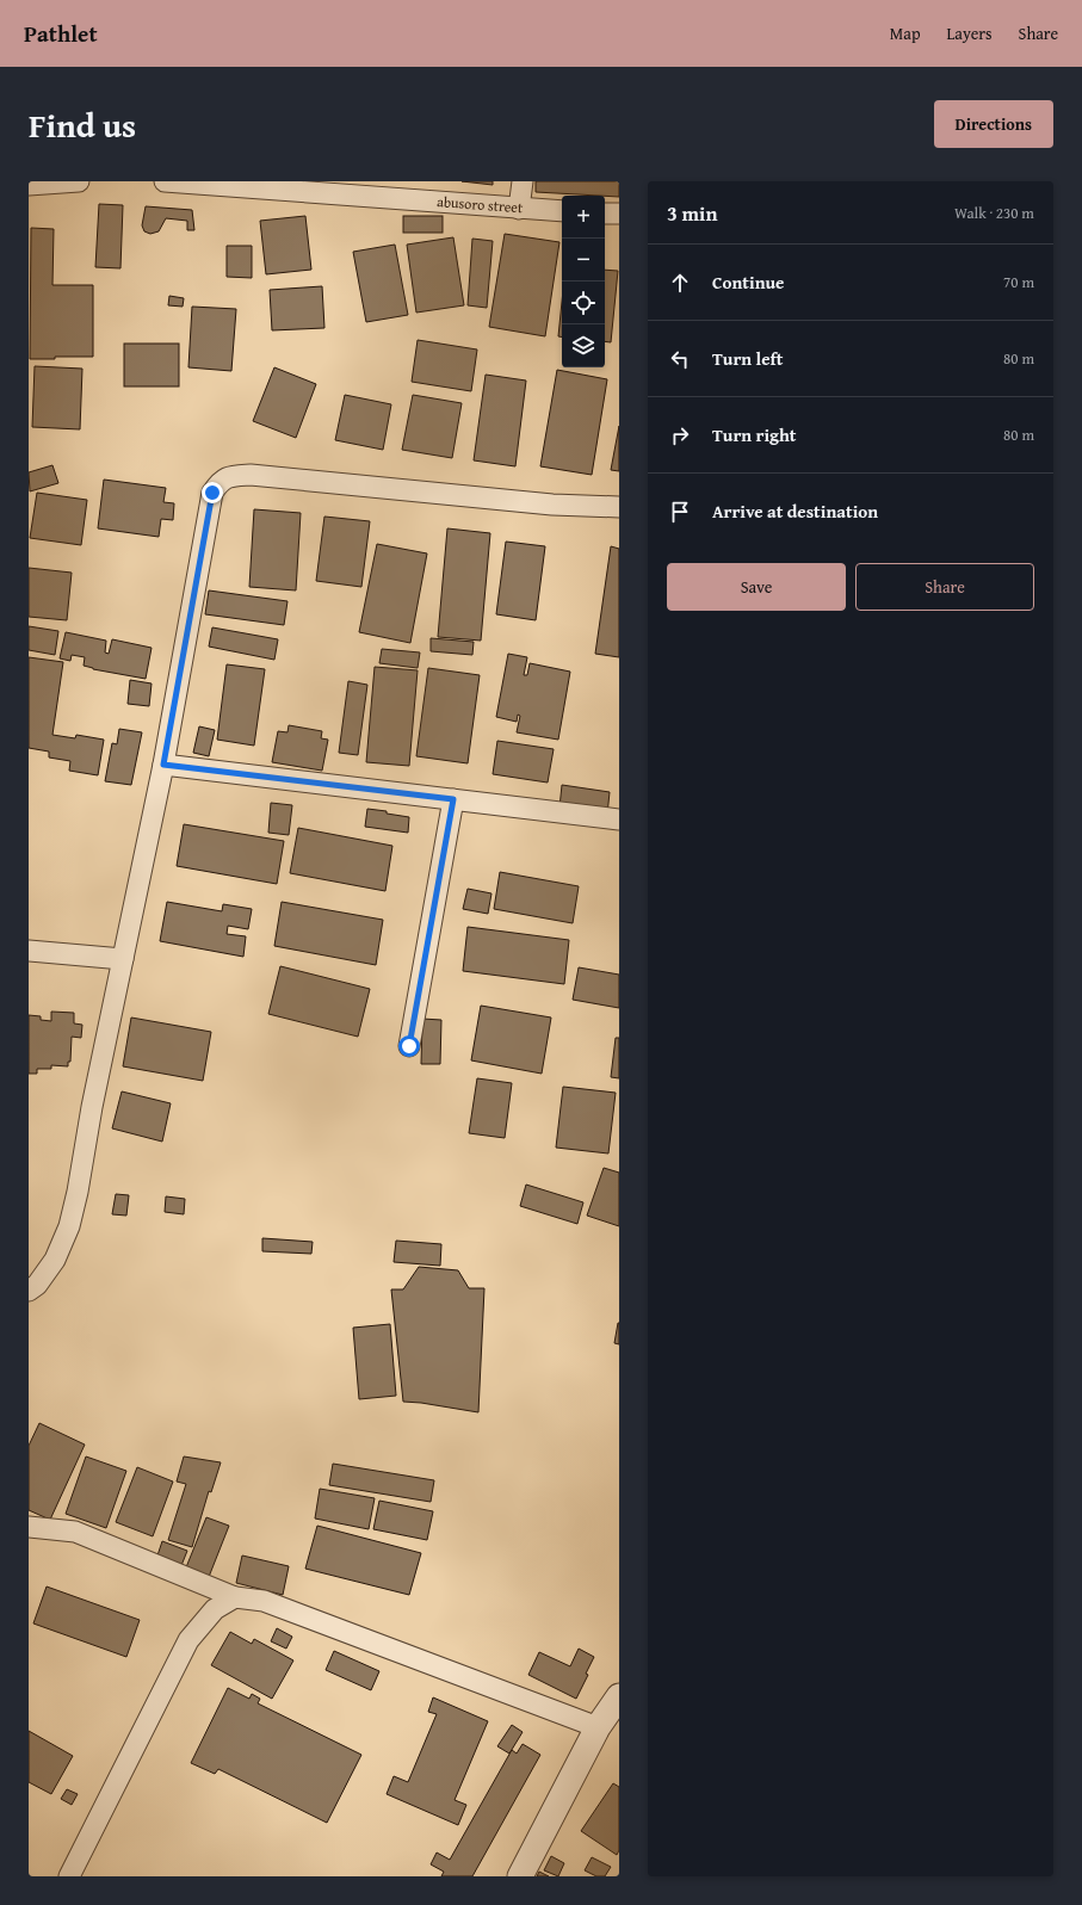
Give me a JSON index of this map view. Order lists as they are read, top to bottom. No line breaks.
{"streets":{"street":["abusoro street"]},"page":{"header":"Pathlet","nav":["Map","Layers","Share"],"title":"Find us","buttons":["Directions",["Save","Share"]],"heading":["3 min","Walk · 230 m"],"map_buttons":["+","−"],"list":[["Continue","70 m"],["Turn left","80 m"],["Turn right","80 m"],"Arrive at destination"]}}
